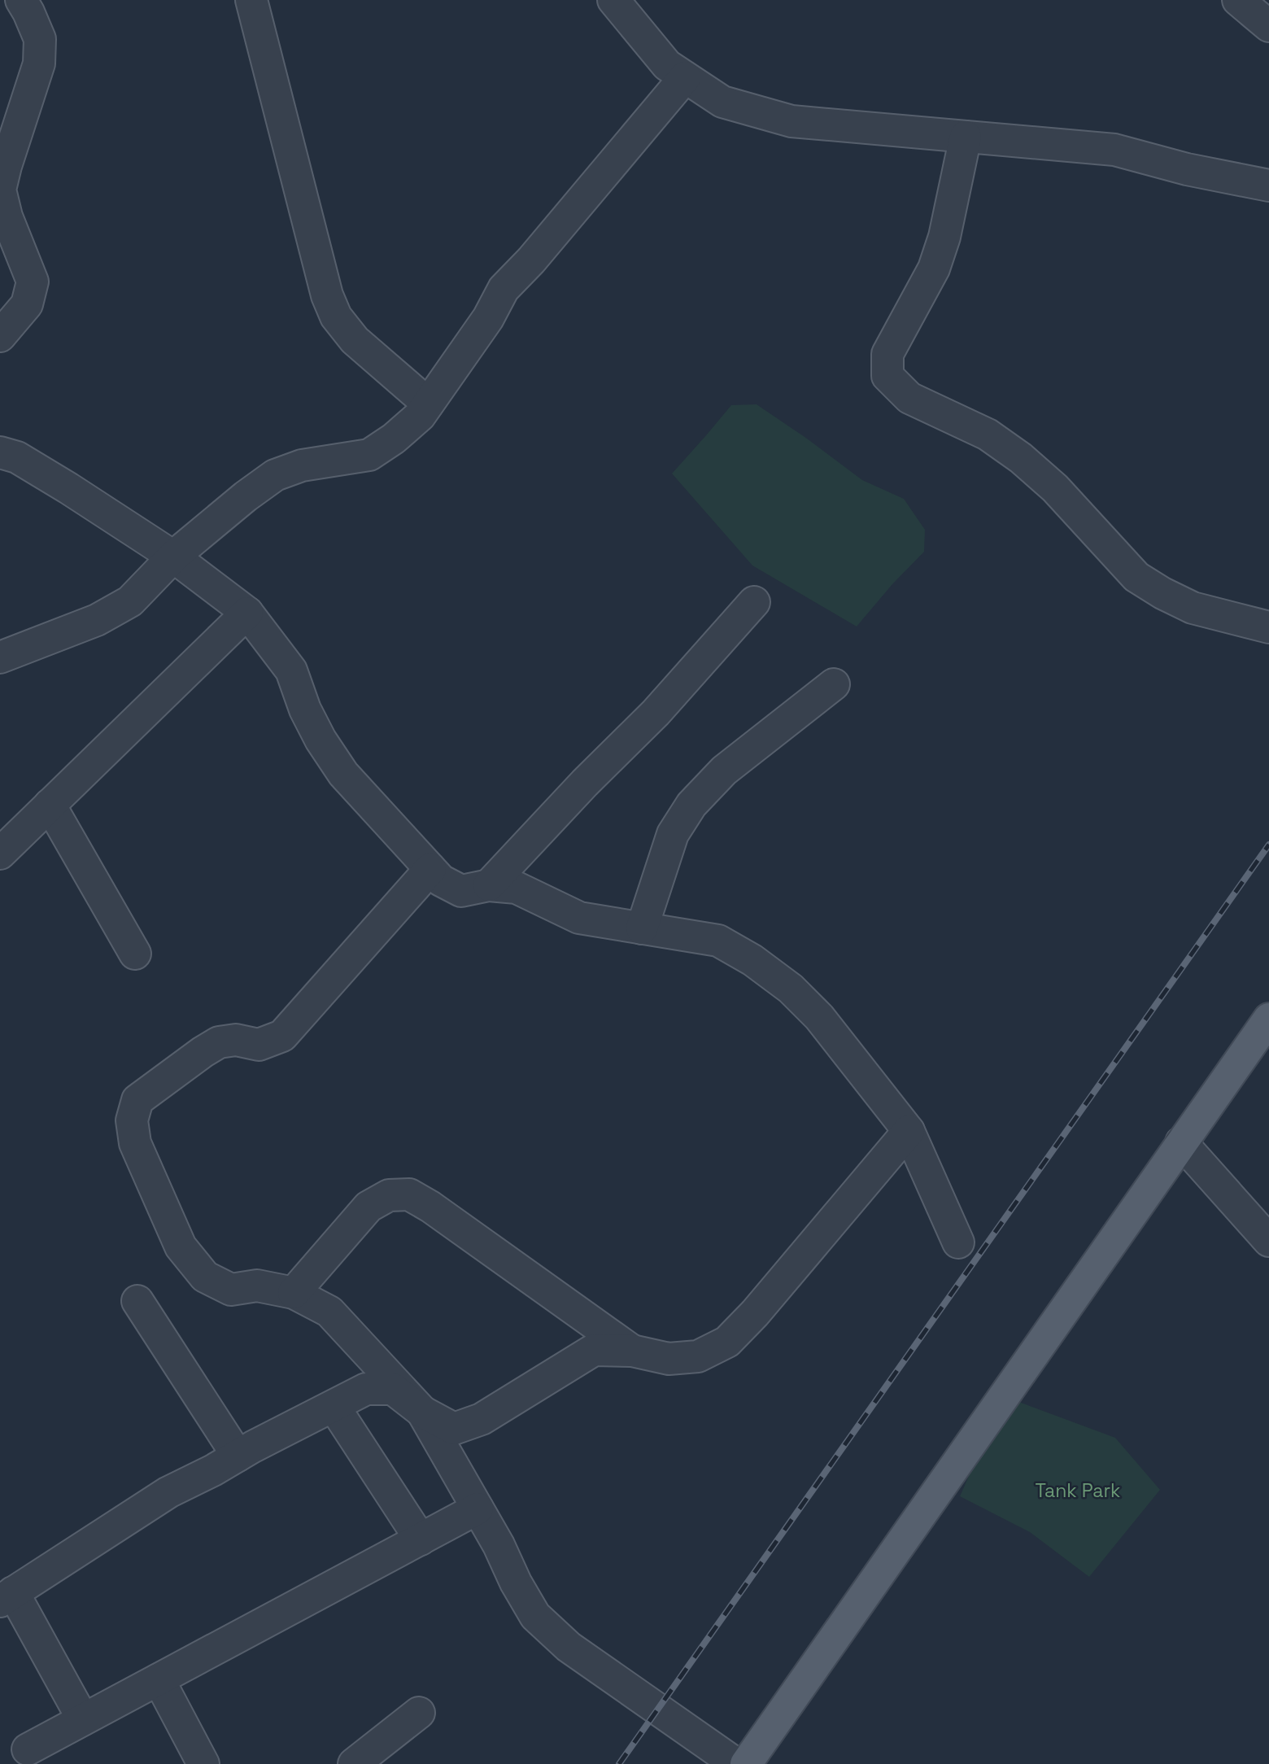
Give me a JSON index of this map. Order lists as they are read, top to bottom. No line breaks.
{"parks":["Tank Park"]}
